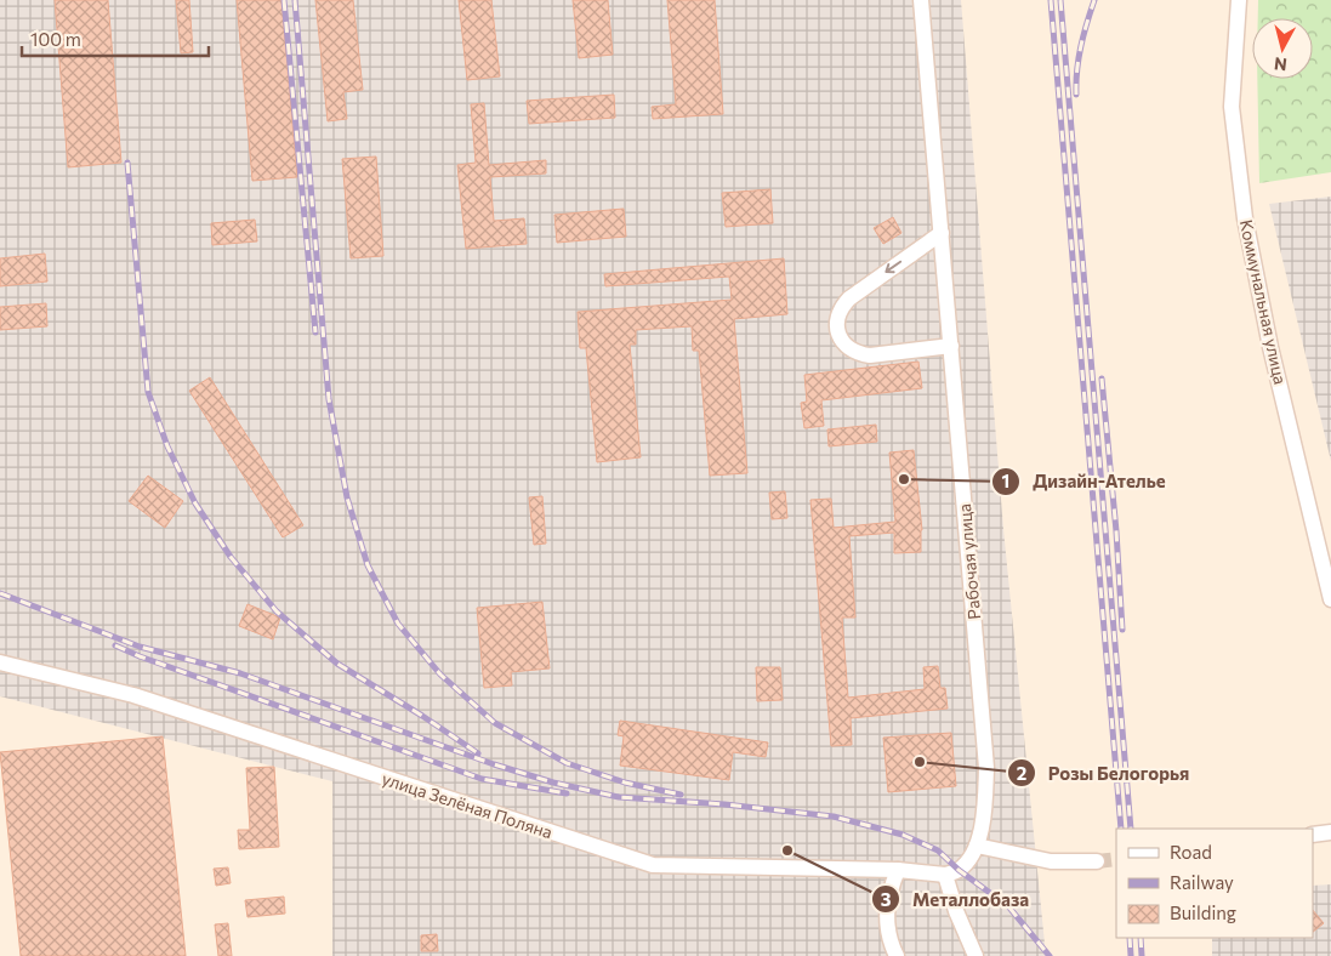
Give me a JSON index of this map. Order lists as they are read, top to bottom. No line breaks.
{"streets":{"street":["Коммунальная улица","Рабочая улица","улица Зелёная Поляна"]},"crossings":[["Рабочая улица","улица Зелёная Поляна"]],"places":["Дизайн-Ателье","Розы Белогорья","Металлобаза"],"legend":["Road","Railway","Building"],"scale_bar":"100 m","north":"bottom"}
